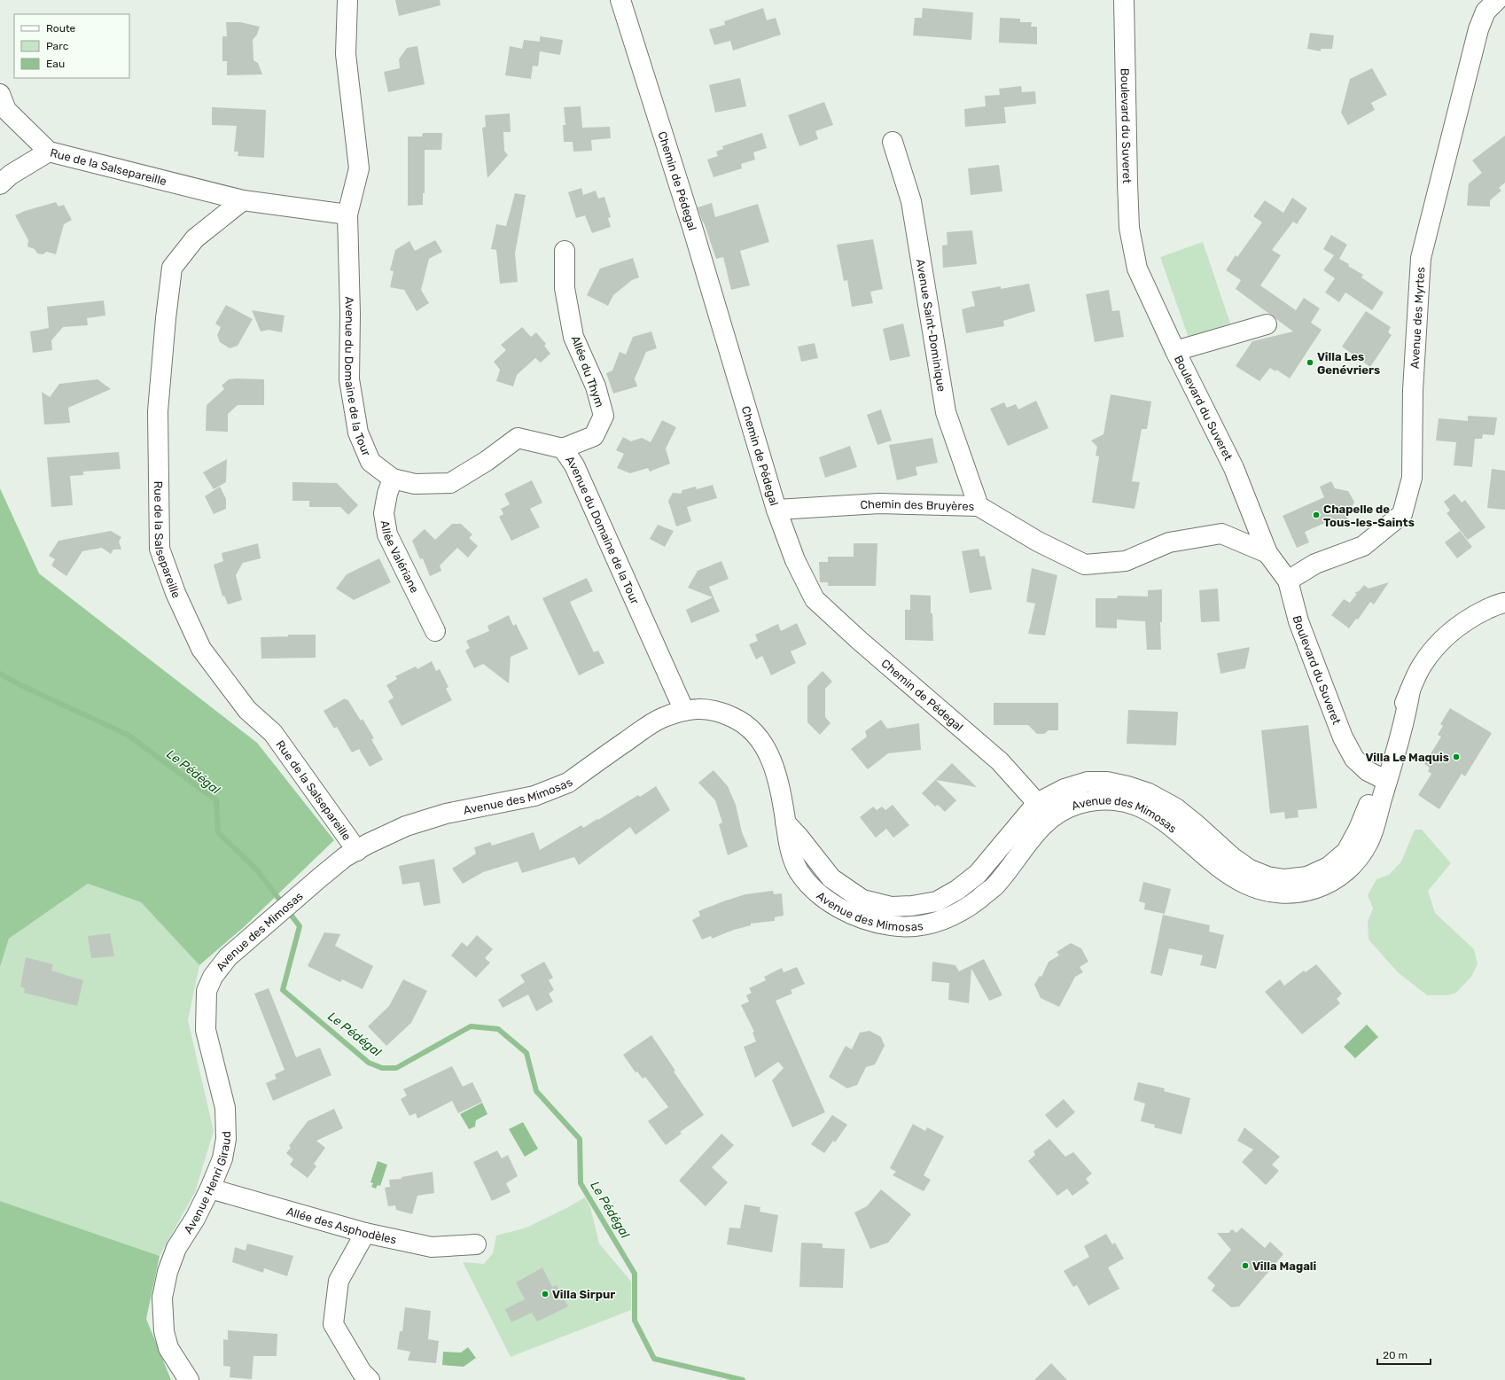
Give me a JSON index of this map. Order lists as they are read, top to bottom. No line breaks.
{"streets":{"street":["Boulevard du Suveret","Rue de la Salsepareille","Chemin de Pédegal","Avenue des Myrtes","Avenue Saint-Dominique","Allée du Thym","Avenue du Domaine de la Tour","Chemin des Bruyères","Allée Valériane","Avenue des Mimosas","Avenue Henri Giraud","Allée des Asphodèles"]},"crossings":[["Boulevard du Suveret","Avenue des Myrtes"],["Boulevard du Suveret","Chemin des Bruyères"],["Boulevard du Suveret","Avenue des Mimosas"],["Rue de la Salsepareille","Avenue du Domaine de la Tour"],["Rue de la Salsepareille","Avenue des Mimosas"],["Chemin de Pédegal","Chemin des Bruyères"],["Chemin de Pédegal","Avenue des Mimosas"],["Avenue Saint-Dominique","Chemin des Bruyères"],["Allée du Thym","Avenue du Domaine de la Tour"],["Avenue du Domaine de la Tour","Allée Valériane"],["Avenue du Domaine de la Tour","Avenue des Mimosas"],["Avenue des Mimosas","Avenue Henri Giraud"],["Avenue Henri Giraud","Allée des Asphodèles"]],"water":["Le Pédégal"],"places":["Villa Les Genévriers","Chapelle de Tous-les-Saints","Villa Le Maquis","Villa Magali","Villa Sirpur"],"legend":["Route","Parc","Eau"],"scale_bar":"20 m"}
